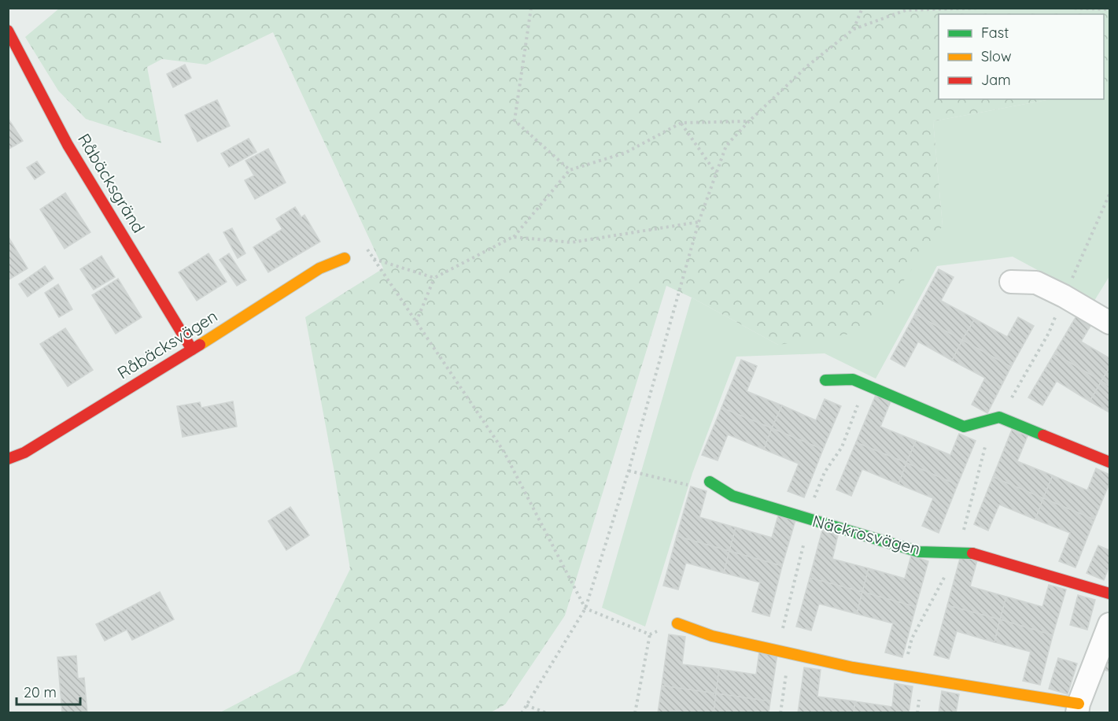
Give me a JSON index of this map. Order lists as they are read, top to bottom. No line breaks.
{"streets":{"street":["Råbäcksgränd","Råbäcksvägen","Näckrosvägen"]},"crossings":[["Råbäcksgränd","Råbäcksvägen"]],"legend":["Fast","Slow","Jam"],"scale_bar":"20 m"}
